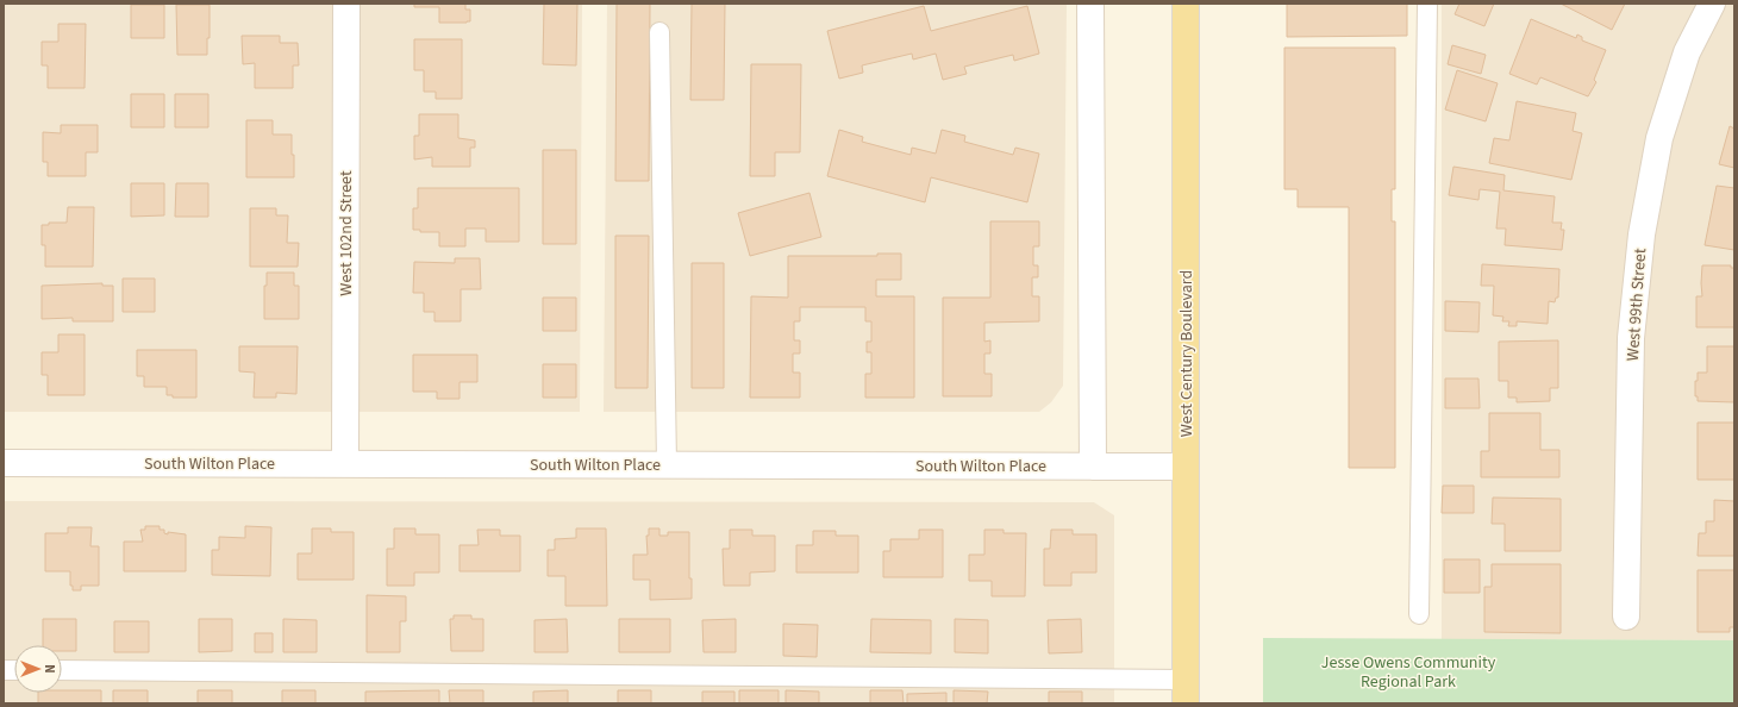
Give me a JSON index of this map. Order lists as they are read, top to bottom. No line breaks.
{"streets":{"main road":["West Century Boulevard"],"street":["West 102nd Street","West 99th Street","South Wilton Place"]},"crossings":[["West 102nd Street","South Wilton Place"],["West Century Boulevard","South Wilton Place"]],"parks":["Jesse Owens Community Regional Park"],"north":"right"}
